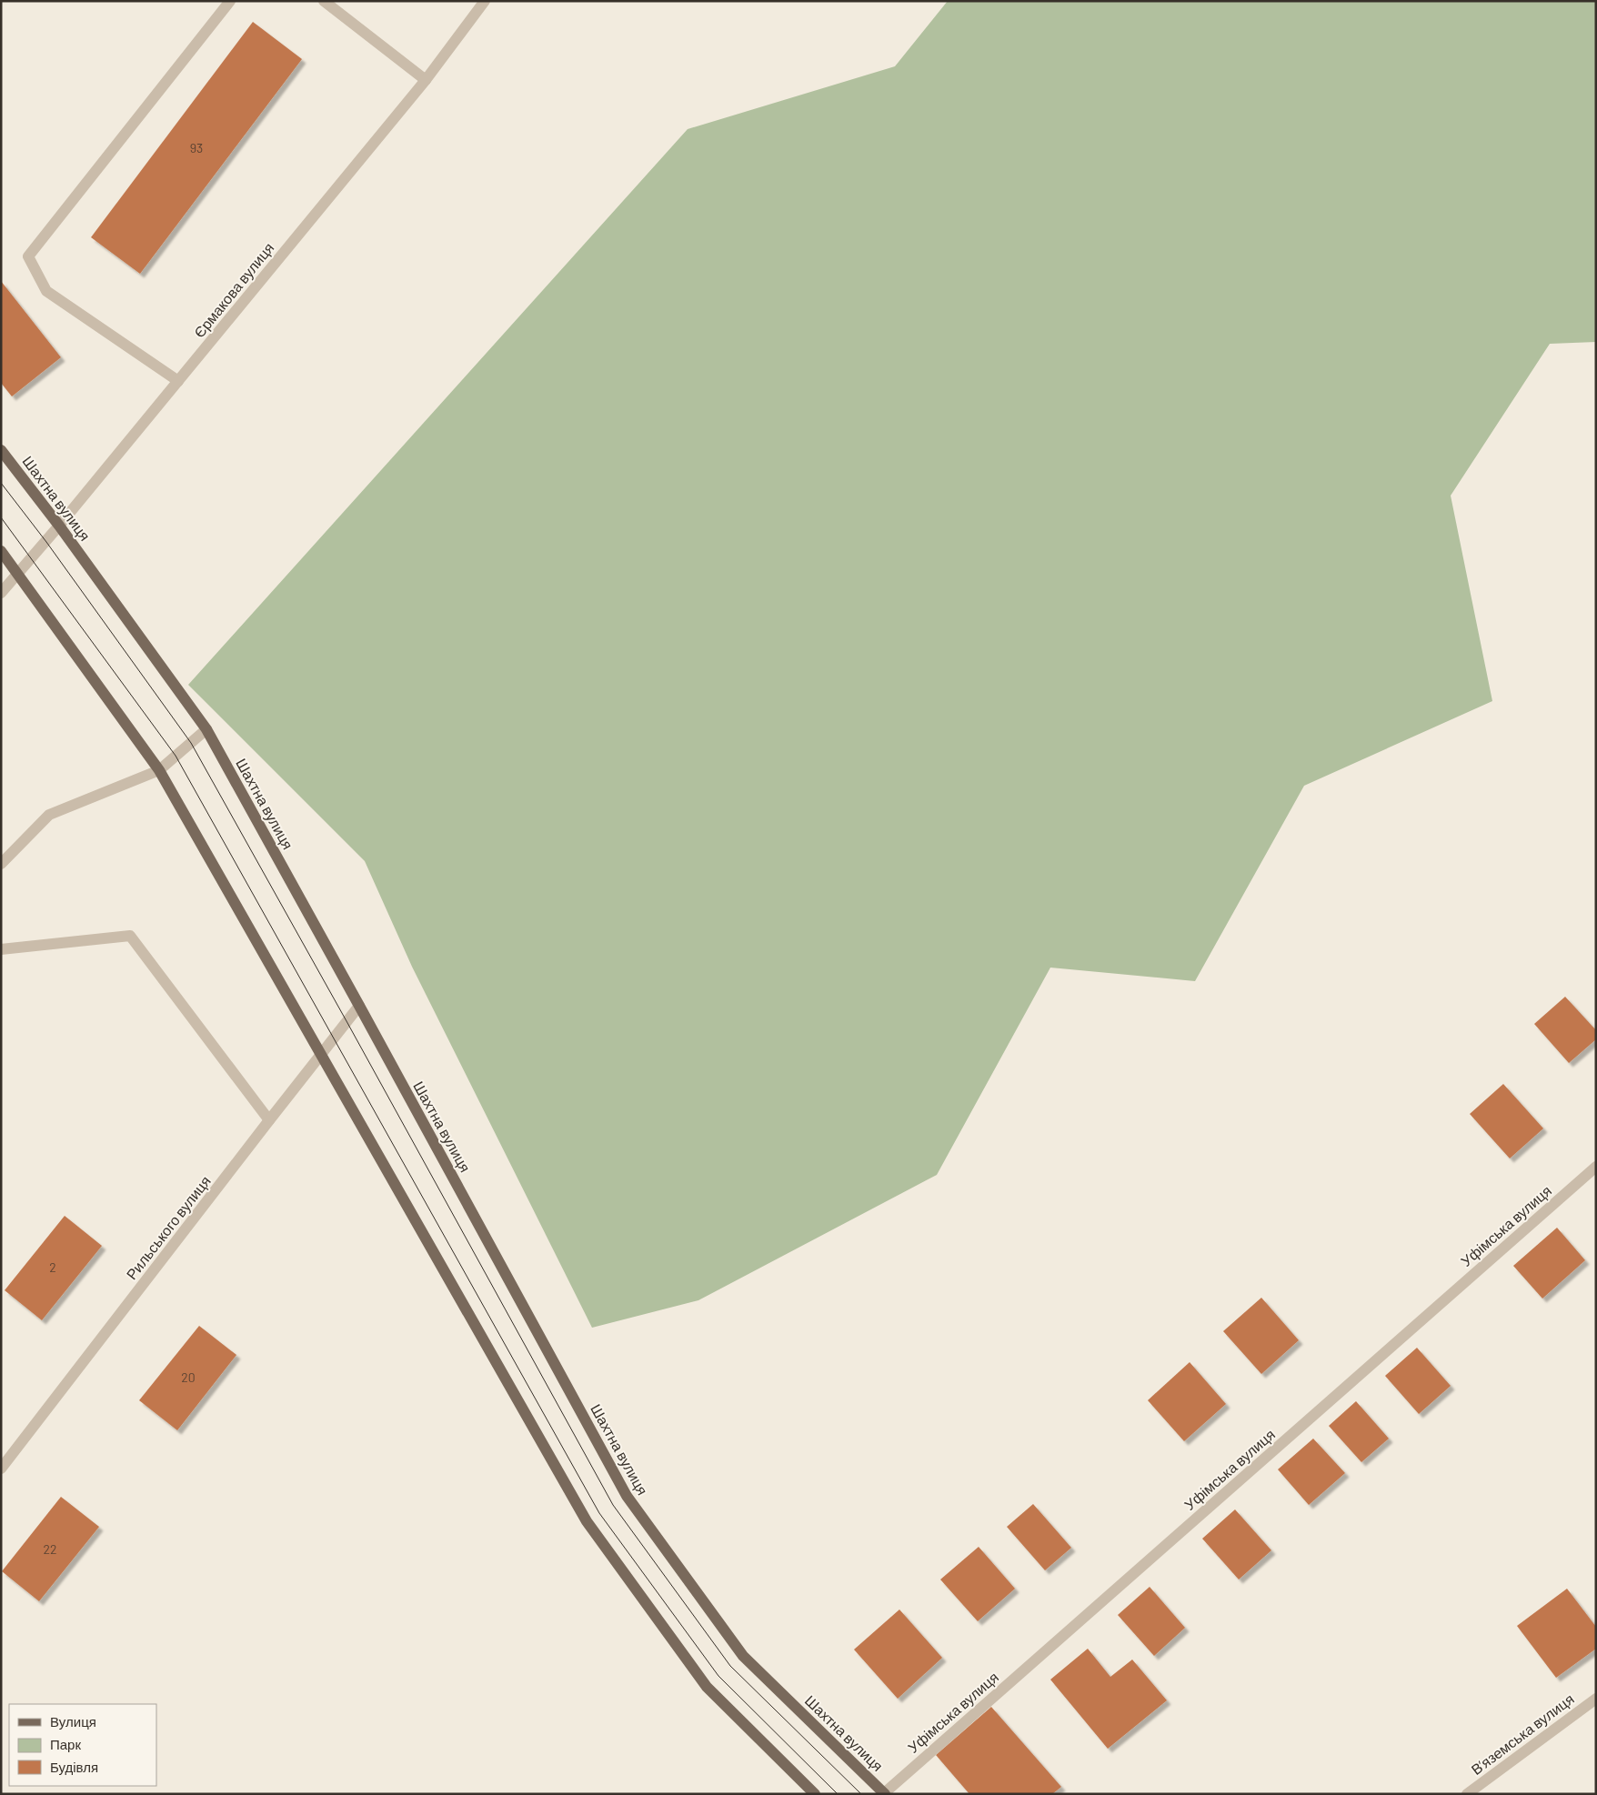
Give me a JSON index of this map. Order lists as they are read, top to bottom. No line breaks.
{"streets":{"main road":["Шахтна вулиця"],"street":["Єрмакова вулиця","Уфімська вулиця","Рильського вулиця","В’яземська вулиця"]},"crossings":[["Єрмакова вулиця","Шахтна вулиця"],["Шахтна вулиця","Уфімська вулиця"],["Шахтна вулиця","Рильського вулиця"]],"house_numbers":["93","2","20","22"],"legend":["Вулиця","Парк","Будівля"]}
